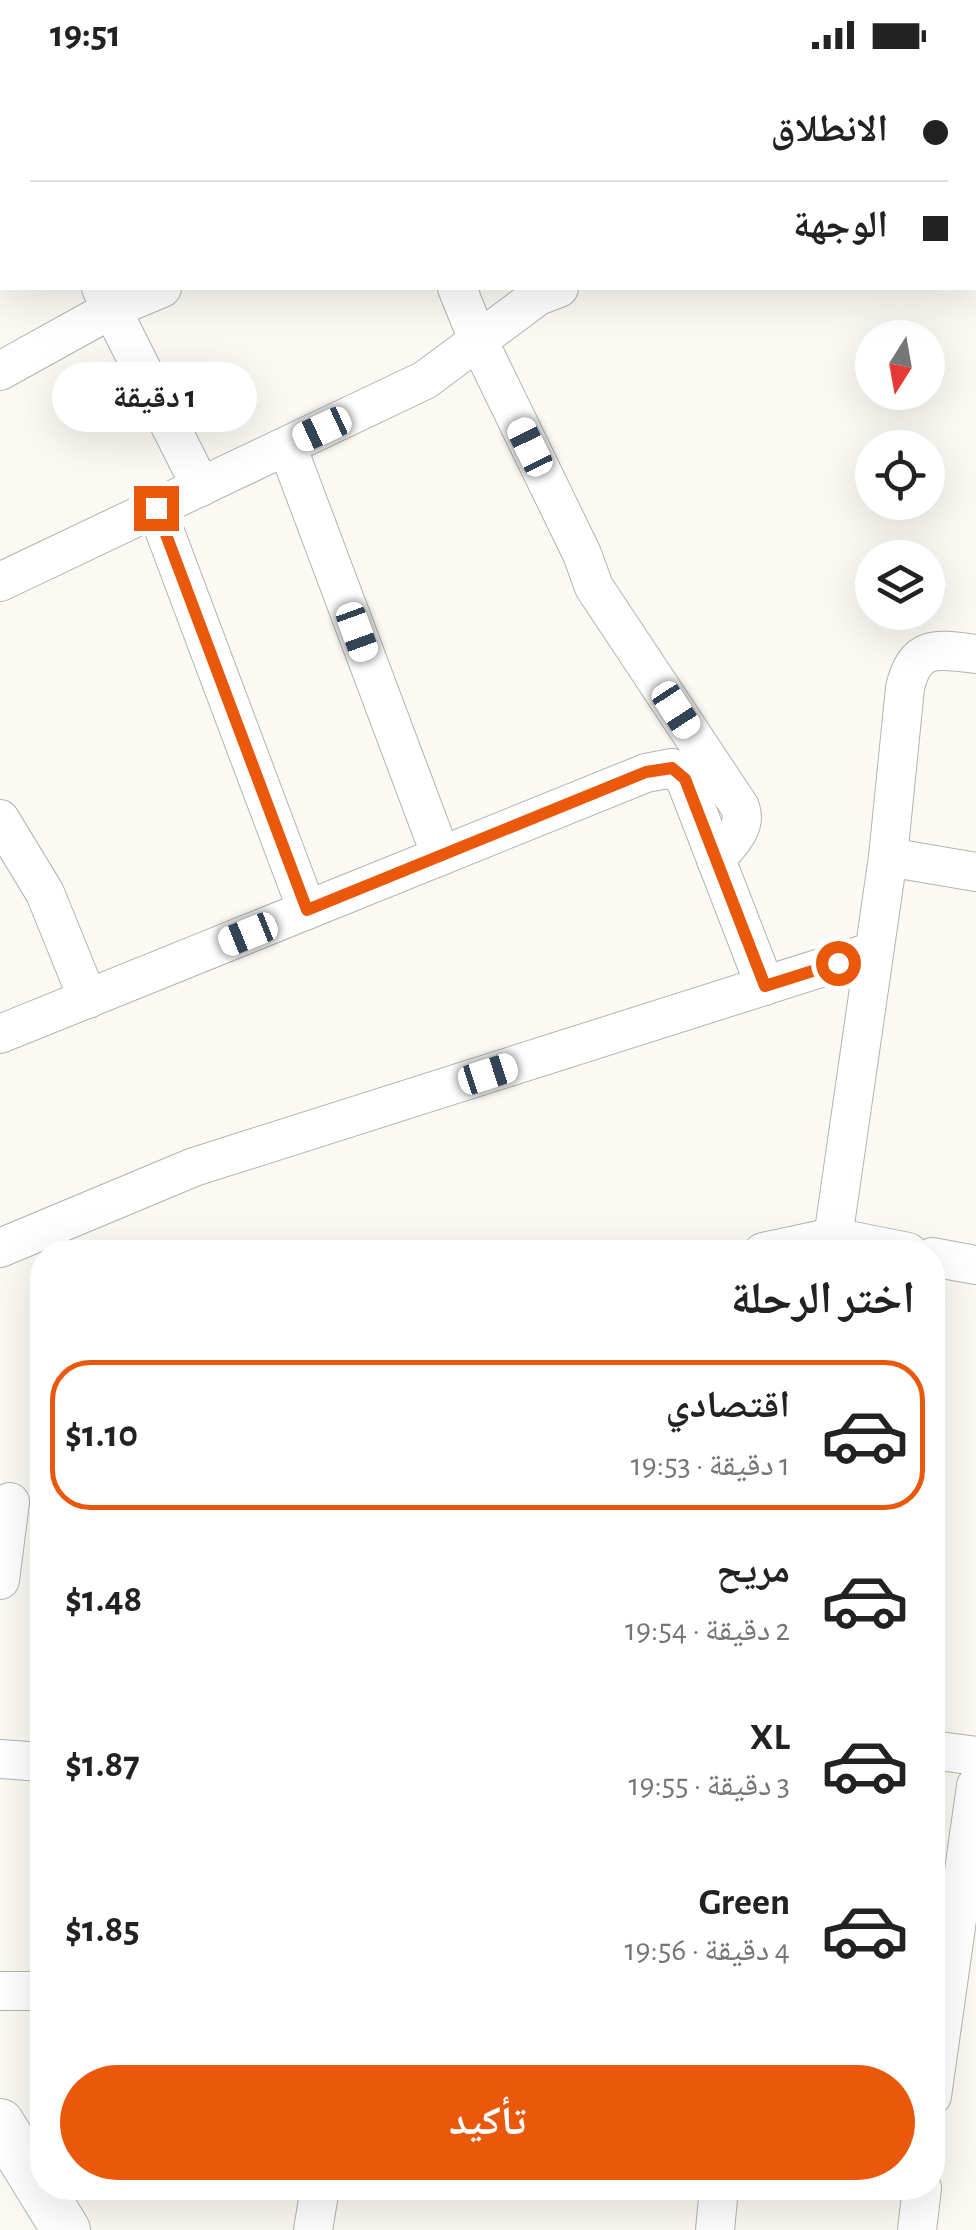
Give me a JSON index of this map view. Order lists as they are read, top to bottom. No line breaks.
{"north":"bottom","page":{"status":"19:51","banner":["الانطلاق","الوجهة"],"bubble":"1 دقيقة","heading":"اختر الرحلة","list":[{"name":"اقتصادي","note":"1 دقيقة · 19:53","value":"$1.10"},{"name":"مريح","note":"2 دقيقة · 19:54","value":"$1.48"},{"name":"XL","note":"3 دقيقة · 19:55","value":"$1.87"},{"name":"Green","note":"4 دقيقة · 19:56","value":"$1.85"}],"buttons":"تأكيد"}}
